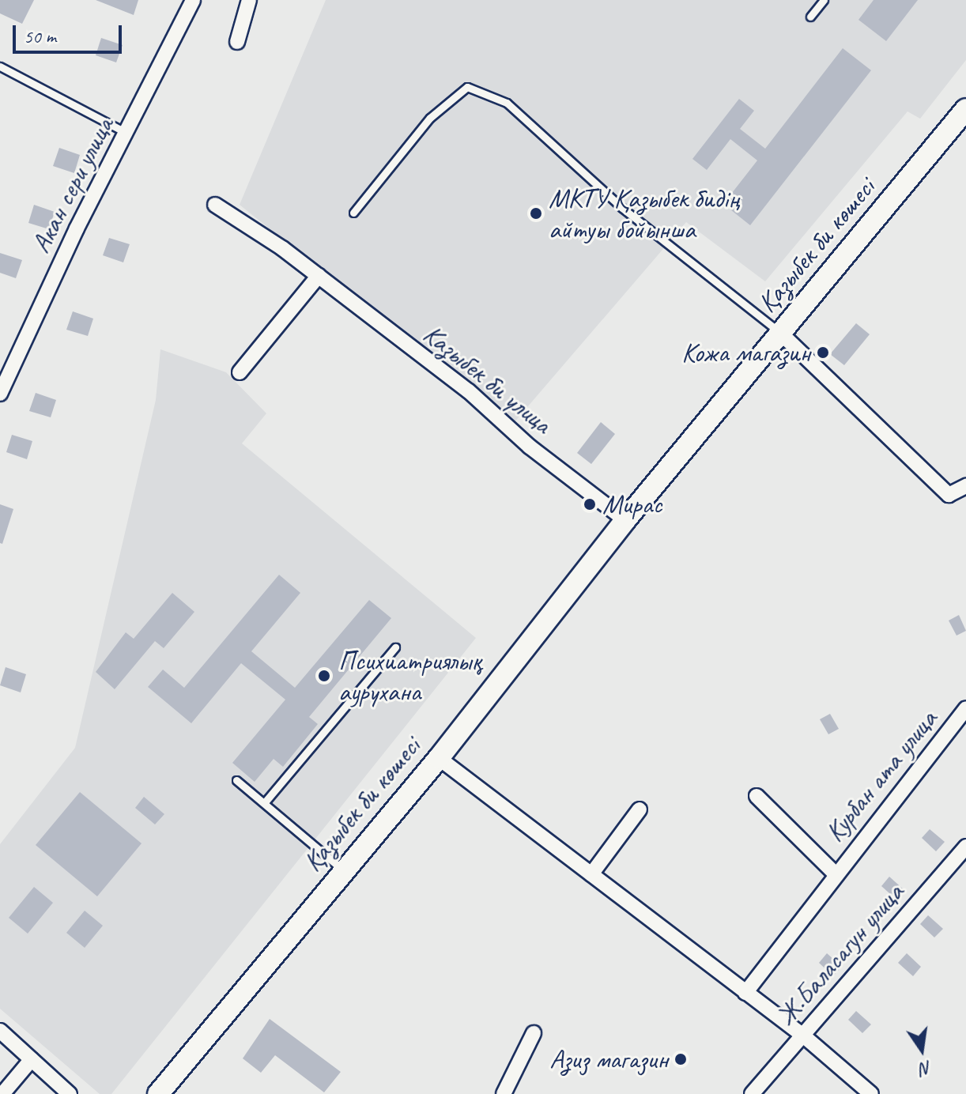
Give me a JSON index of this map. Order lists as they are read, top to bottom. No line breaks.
{"streets":{"main road":["Қазыбек би көшесі"],"street":["Акан сери улица","Казыбек би улица","Курбан ата улица","Ж.Баласагун улица"]},"crossings":[["Қазыбек би көшесі","Казыбек би улица"]],"places":["МКТУ Қазыбек бидің айтуы бойынша","Кожа магазин","Мирас","Психиатриялық аурухана","Азиз магазин"],"scale_bar":"50 m","north":"bottom"}
